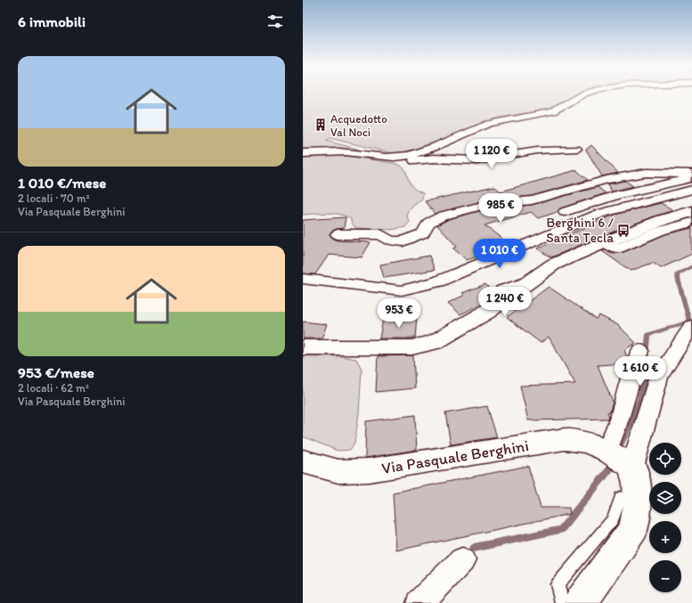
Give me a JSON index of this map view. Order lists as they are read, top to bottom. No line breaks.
{"streets":{"street":["Via Pasquale Berghini"]},"places":{"building":["Acquedotto Val Noci"],"bus stop":["Berghini 6 / Santa Tecla"]},"page":{"heading":"6 immobili","list":[{"name":"1 010 €/mese","note":"2 locali · 70 m² · Via Pasquale Berghini"},{"name":"953 €/mese","note":"2 locali · 62 m² · Via Pasquale Berghini"}],"price":["1 120 €","985 €","1 010 €","1 240 €","953 €","1 610 €"],"map_buttons":["+","−"]}}
